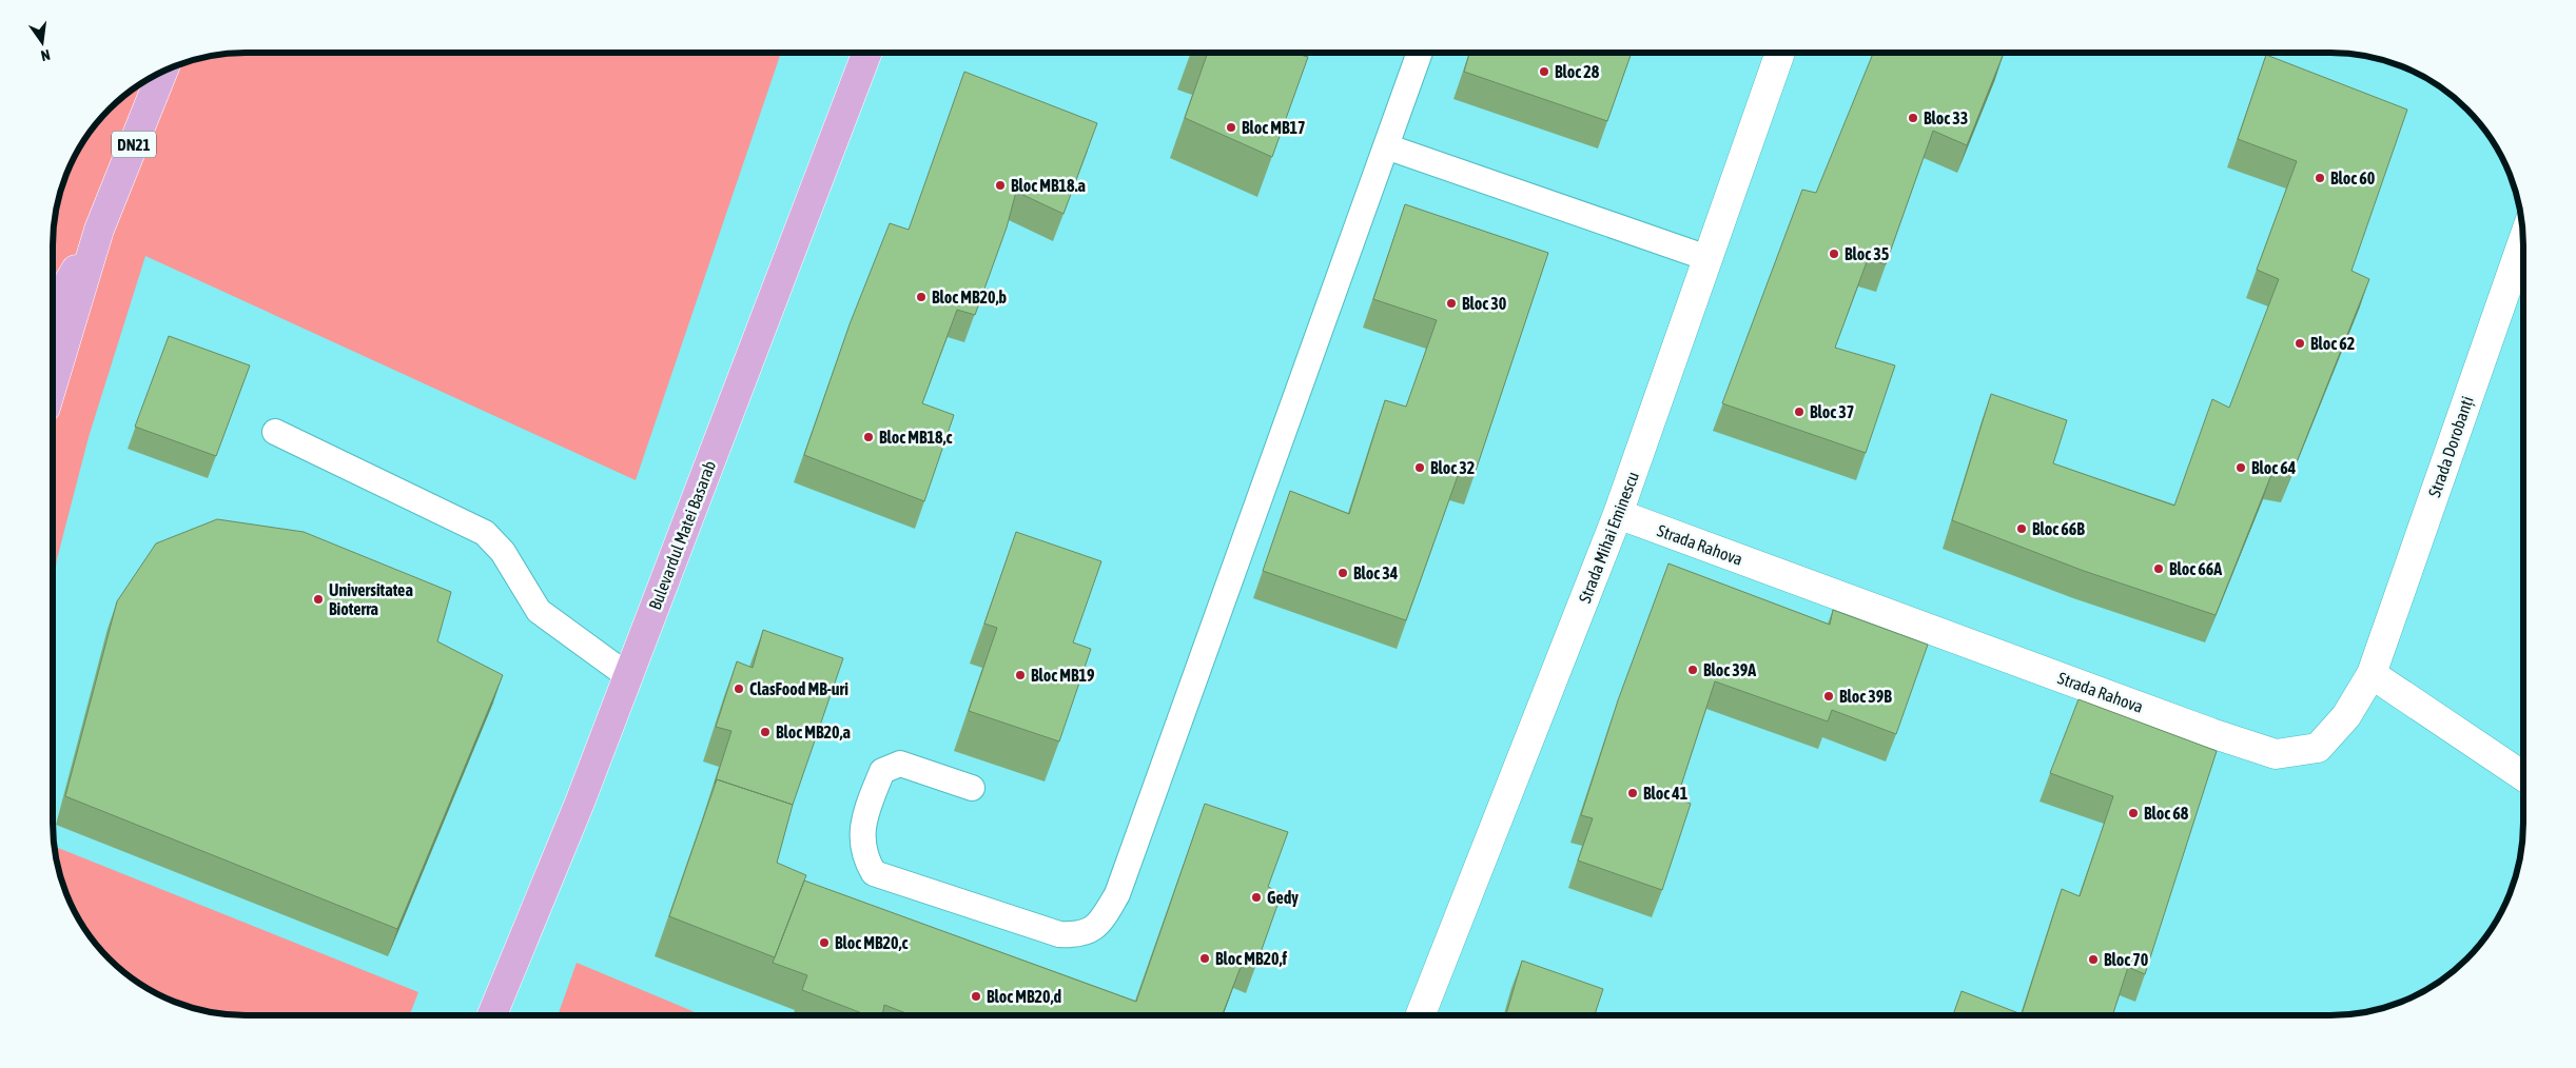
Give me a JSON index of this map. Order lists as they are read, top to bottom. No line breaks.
{"streets":{"main road":["DN21","Bulevardul Matei Basarab"],"street":["Strada Dorobanți","Strada Mihai Eminescu","Strada Rahova"]},"crossings":[["Strada Dorobanți","Strada Rahova"],["Strada Mihai Eminescu","Strada Rahova"]],"places":["Bloc 28","Bloc 33","Bloc MB17","Bloc 60","Bloc MB18.a","Bloc 35","Bloc MB20,b","Bloc 30","Bloc 62","Bloc 37","Bloc MB18,c","Bloc 32","Bloc 64","Bloc 66B","Bloc 66A","Bloc 34","Universitatea Bioterra","Bloc 39A","Bloc MB19","ClasFood MB-uri","Bloc 39B","Bloc MB20,a","Bloc 41","Bloc 68","Gedy","Bloc MB20,c","Bloc MB20,f","Bloc 70","Bloc MB20,d"],"north":"bottom"}
